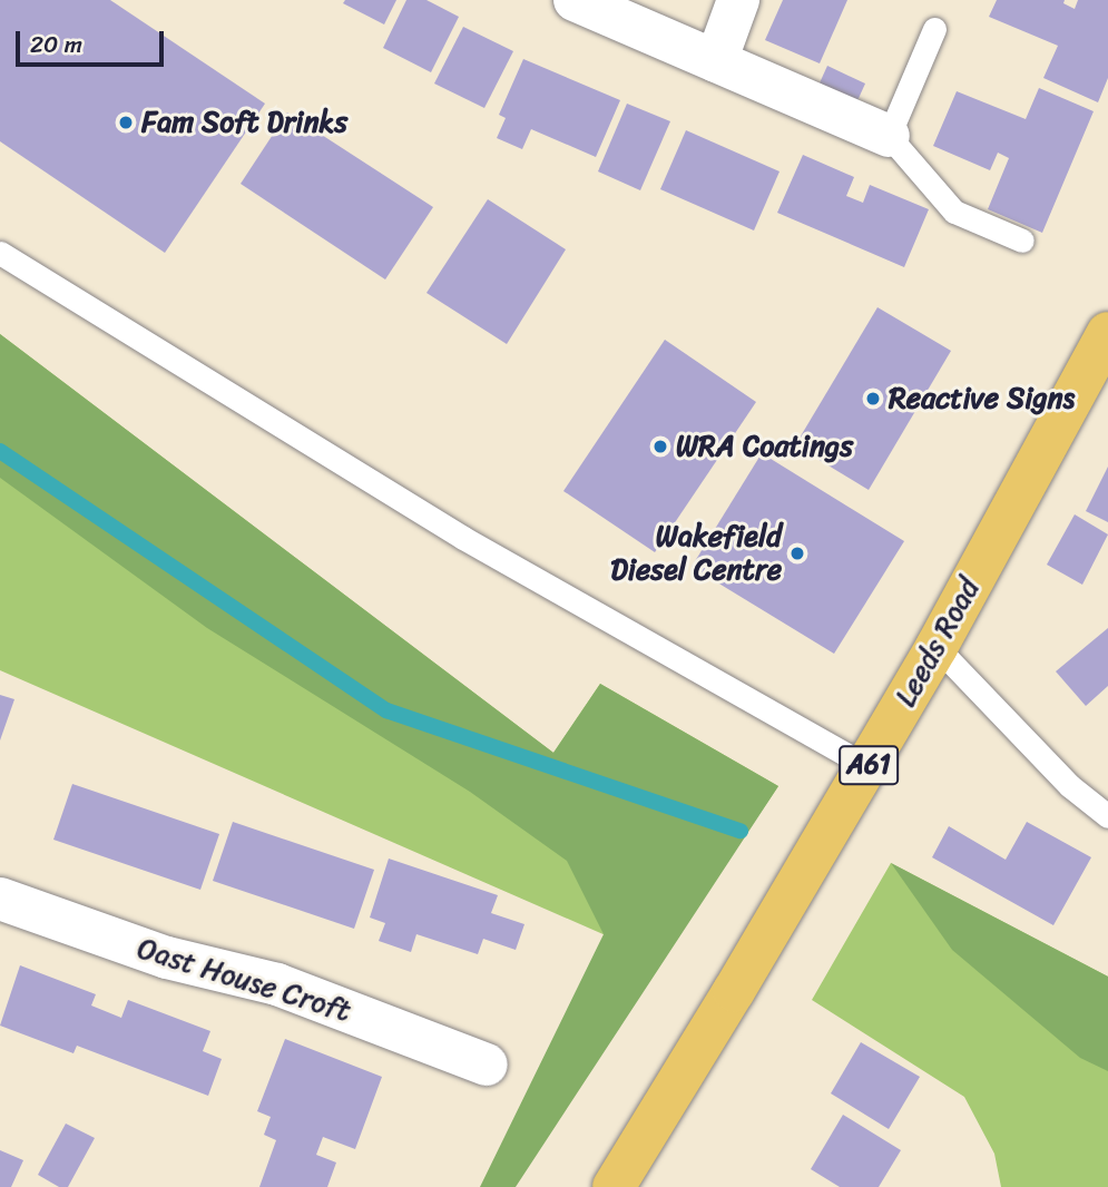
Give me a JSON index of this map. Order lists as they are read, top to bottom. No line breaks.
{"streets":{"main road":["Leeds Road","A61"],"street":["Oast House Croft"]},"places":["Fam Soft Drinks","Reactive Signs","WRA Coatings","Wakefield Diesel Centre"],"scale_bar":"20 m"}
